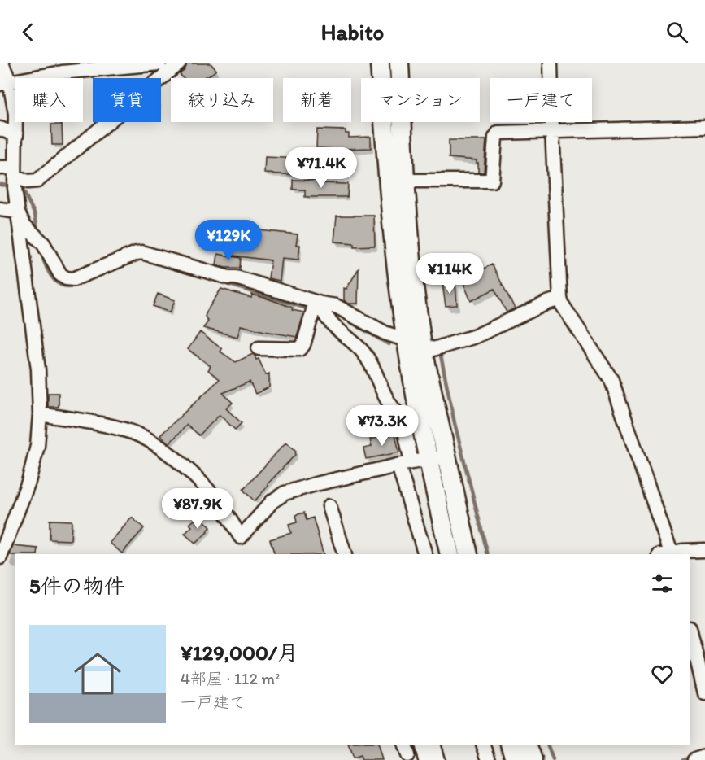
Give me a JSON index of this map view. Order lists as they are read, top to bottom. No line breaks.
{"page":{"header":"Habito","chip":["購入","賃貸","絞り込み","新着","マンション","一戸建て"],"price":["¥71.4K","¥129K","¥114K","¥73.3K","¥87.9K"],"heading":"5件の物件","list":[{"name":"¥129,000/月","note":"4部屋 · 112 m² · 一戸建て"}]}}
